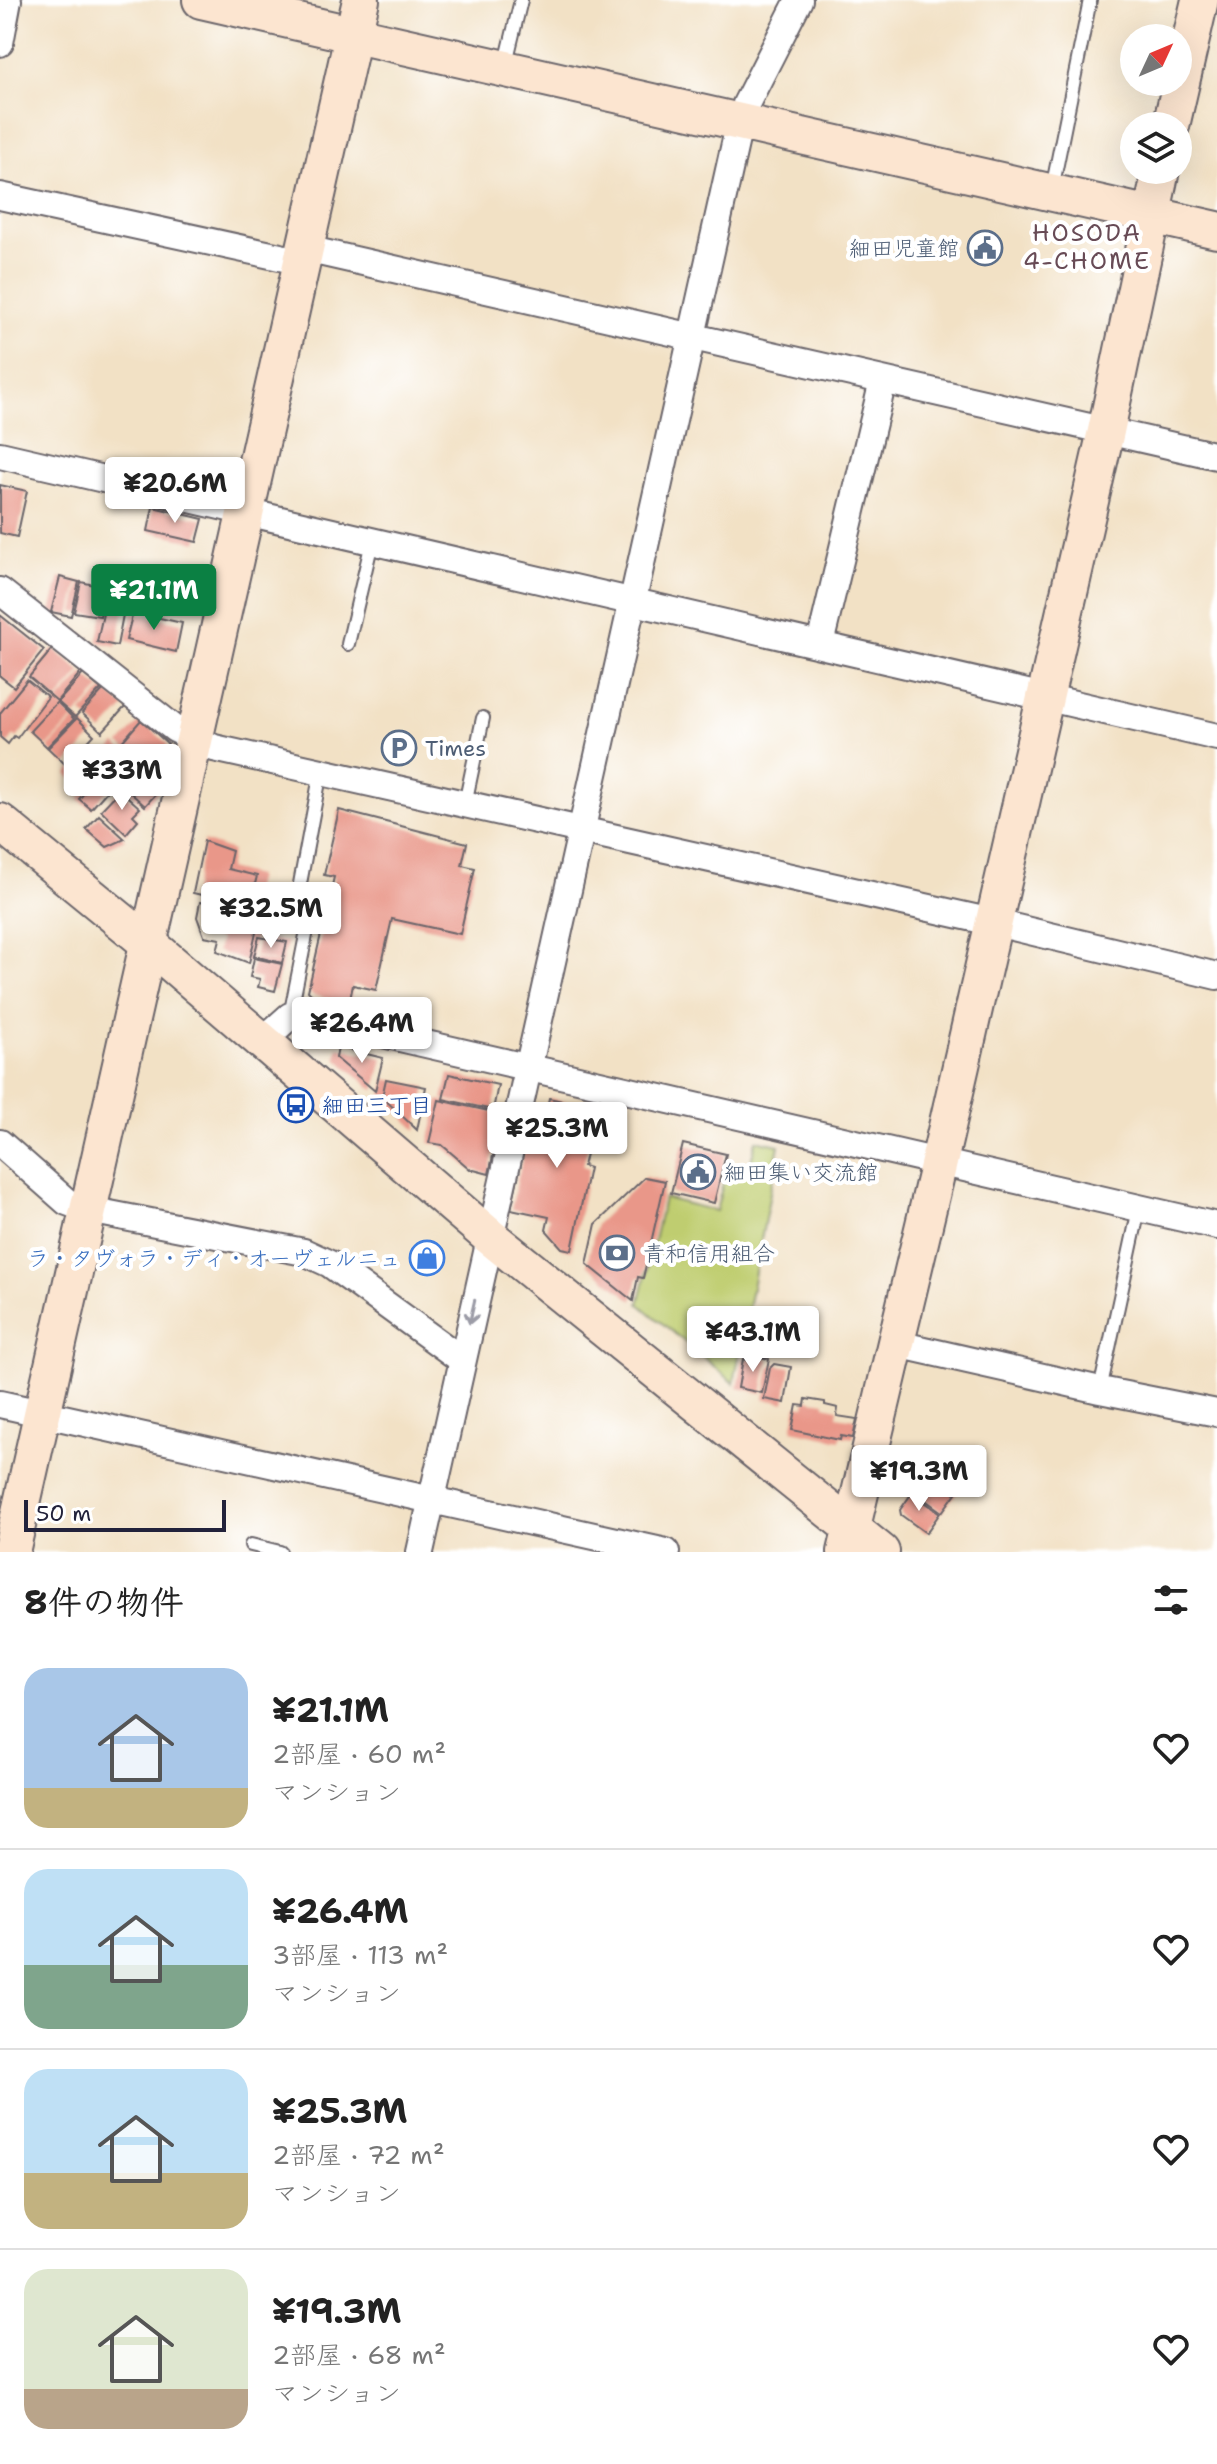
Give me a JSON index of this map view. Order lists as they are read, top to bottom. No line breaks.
{"districts":["HOSODA 4-CHOME"],"places":{"public building":["細田児童館","細田集い交流館"],"parking":["Times"],"bus stop":["細田三丁目"],"bank":["青和信用組合"],"shop":["ラ・タヴォラ・ディ・オーヴェルニュ"]},"scale_bar":"50 m","north":"top right","page":{"price":["¥20.6M","¥21.1M","¥33M","¥32.5M","¥26.4M","¥25.3M","¥43.1M","¥19.3M"],"scale":"50 m","heading":"8件の物件","list":[{"name":"¥21.1M","note":"2部屋 · 60 m² · マンション"},{"name":"¥26.4M","note":"3部屋 · 113 m² · マンション"},{"name":"¥25.3M","note":"2部屋 · 72 m² · マンション"},{"name":"¥19.3M","note":"2部屋 · 68 m² · マンション"}]}}
